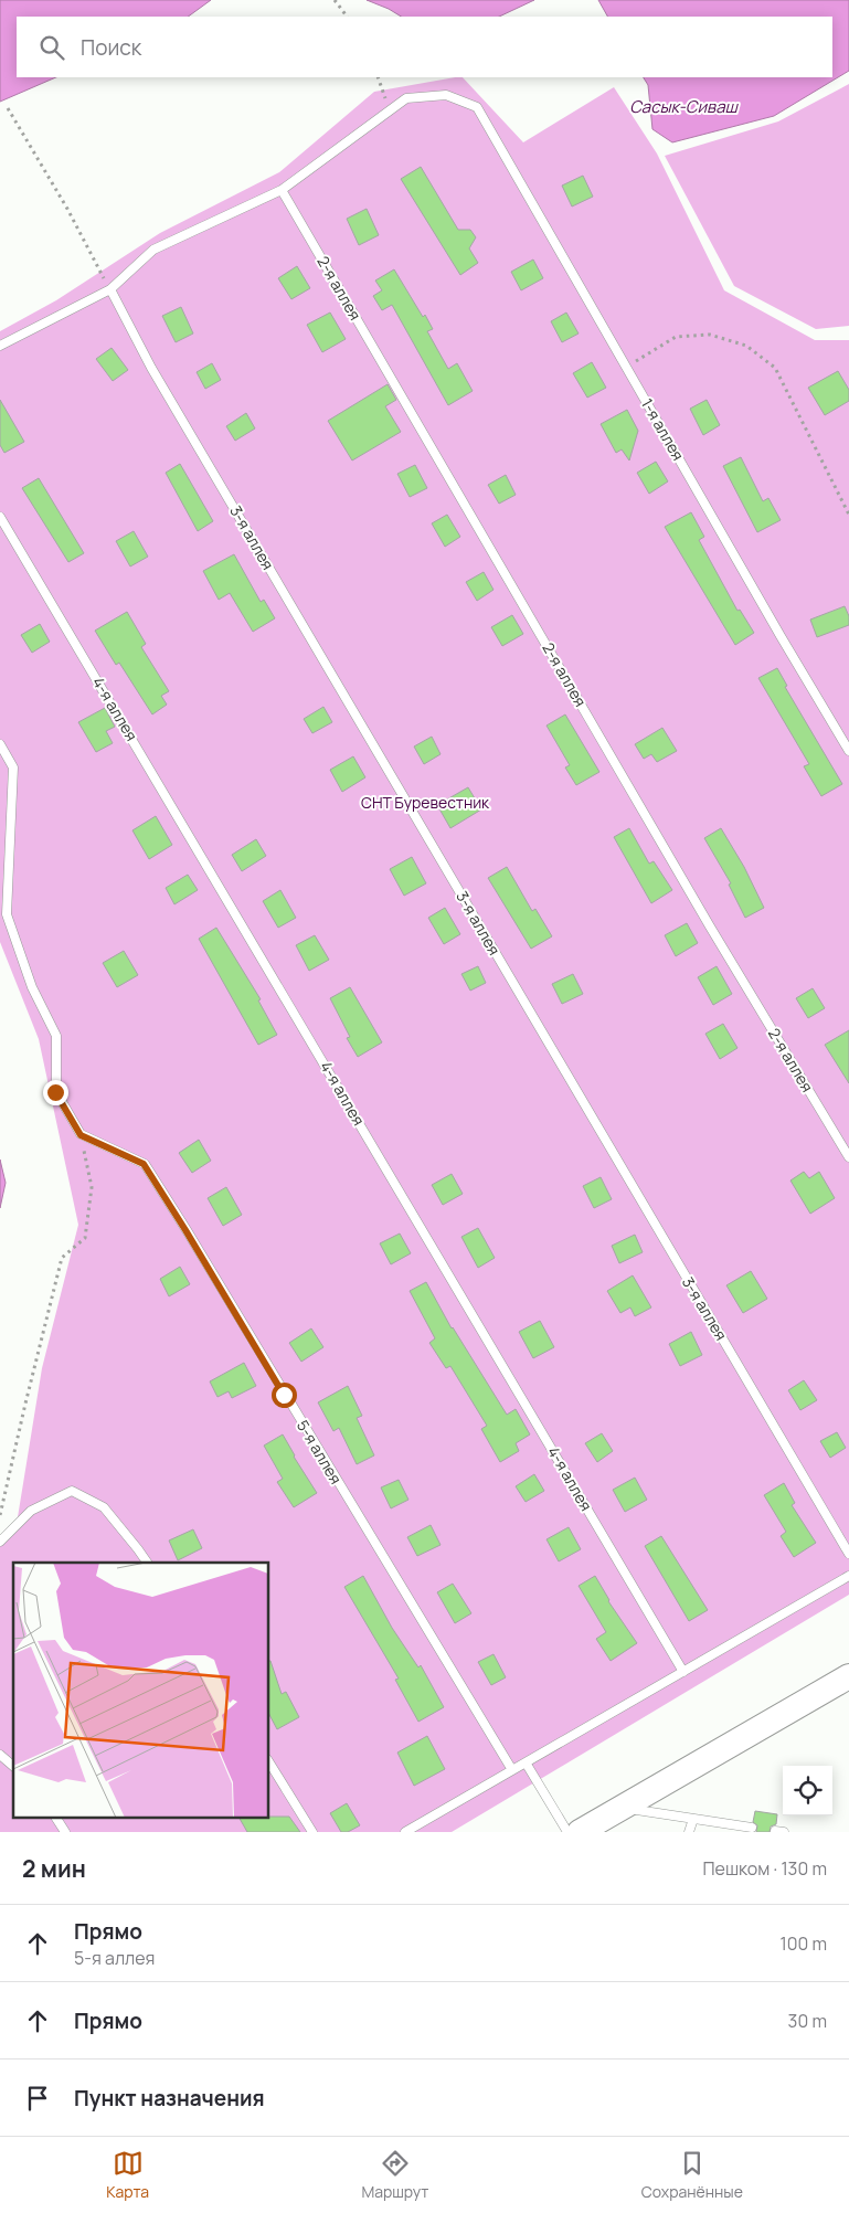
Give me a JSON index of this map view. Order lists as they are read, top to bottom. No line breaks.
{"streets":{"lane":["2-я аллея","1-я аллея","3-я аллея","4-я аллея","5-я аллея"]},"water":["Сасык-Сиваш"],"parks":["СНТ Буревестник"],"page":{"search":"Поиск","heading":["2 мин","Пешком · 130 m"],"list":[["Прямо","5-я аллея","100 m"],["Прямо","30 m"],"Пункт назначения"],"nav":["Карта","Маршрут","Сохранённые"]}}
